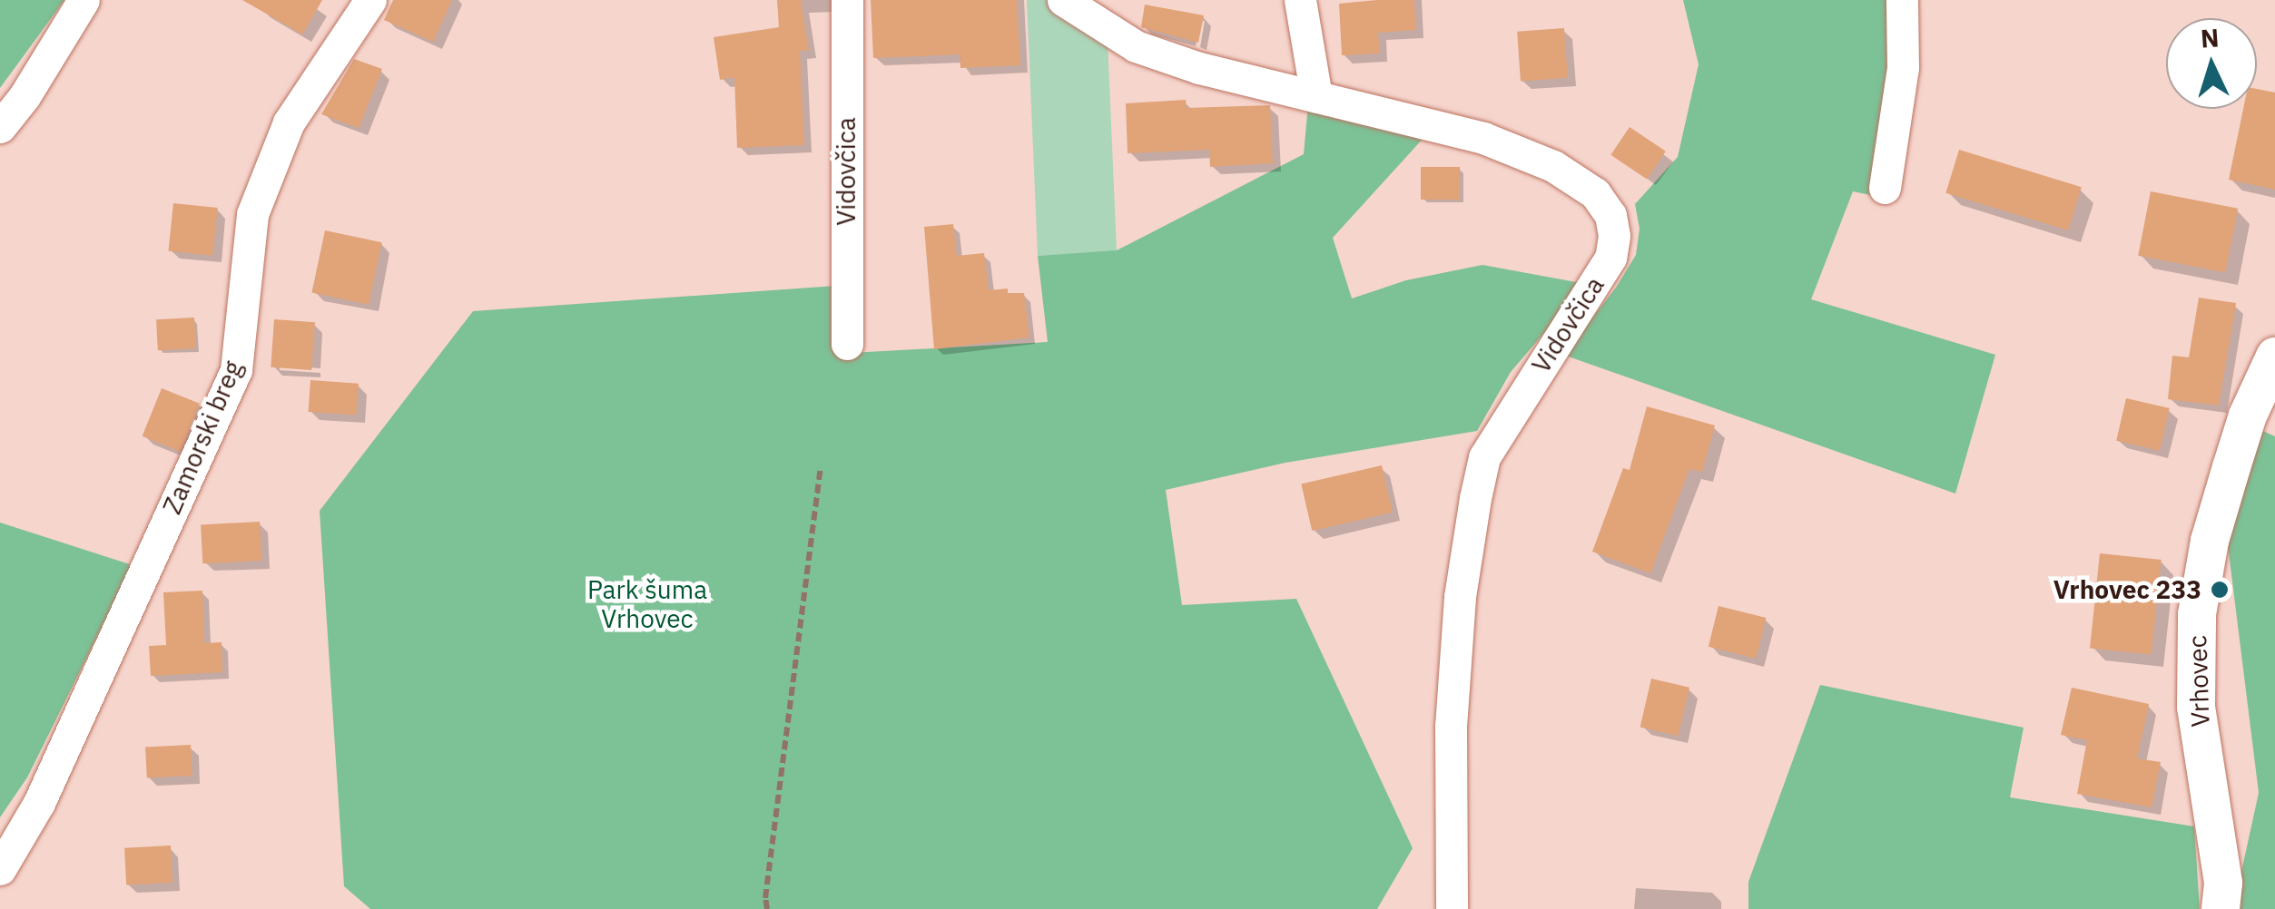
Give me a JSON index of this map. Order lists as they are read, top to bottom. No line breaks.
{"streets":{"street":["Vidovčica","Zamorski breg","Vrhovec"]},"parks":["Park šuma Vrhovec"],"places":["Vrhovec 233"],"north":"top"}
